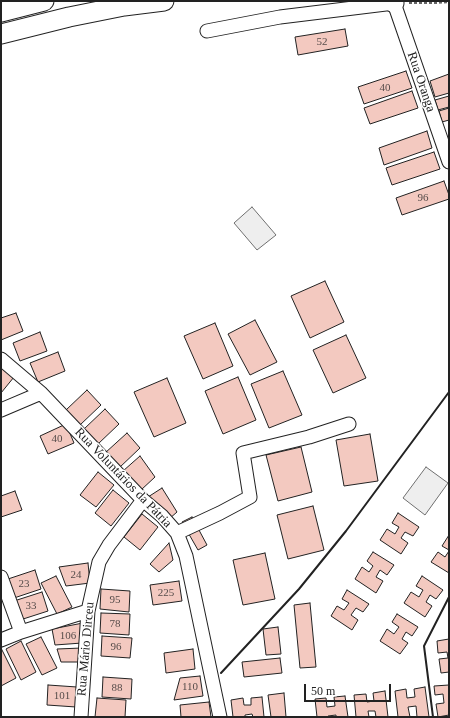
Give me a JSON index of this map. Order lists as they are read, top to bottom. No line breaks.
{"streets":{"street":["Rua Oranga","Rua Voluntários da Pátria","Rua Mário Dirceu"]},"crossings":[["Rua Voluntários da Pátria","Rua Mário Dirceu"]],"house_numbers":["52","40","96","40","24","23","225","95","33","78","106","96","110","88","101"],"scale_bar":"50 m"}
